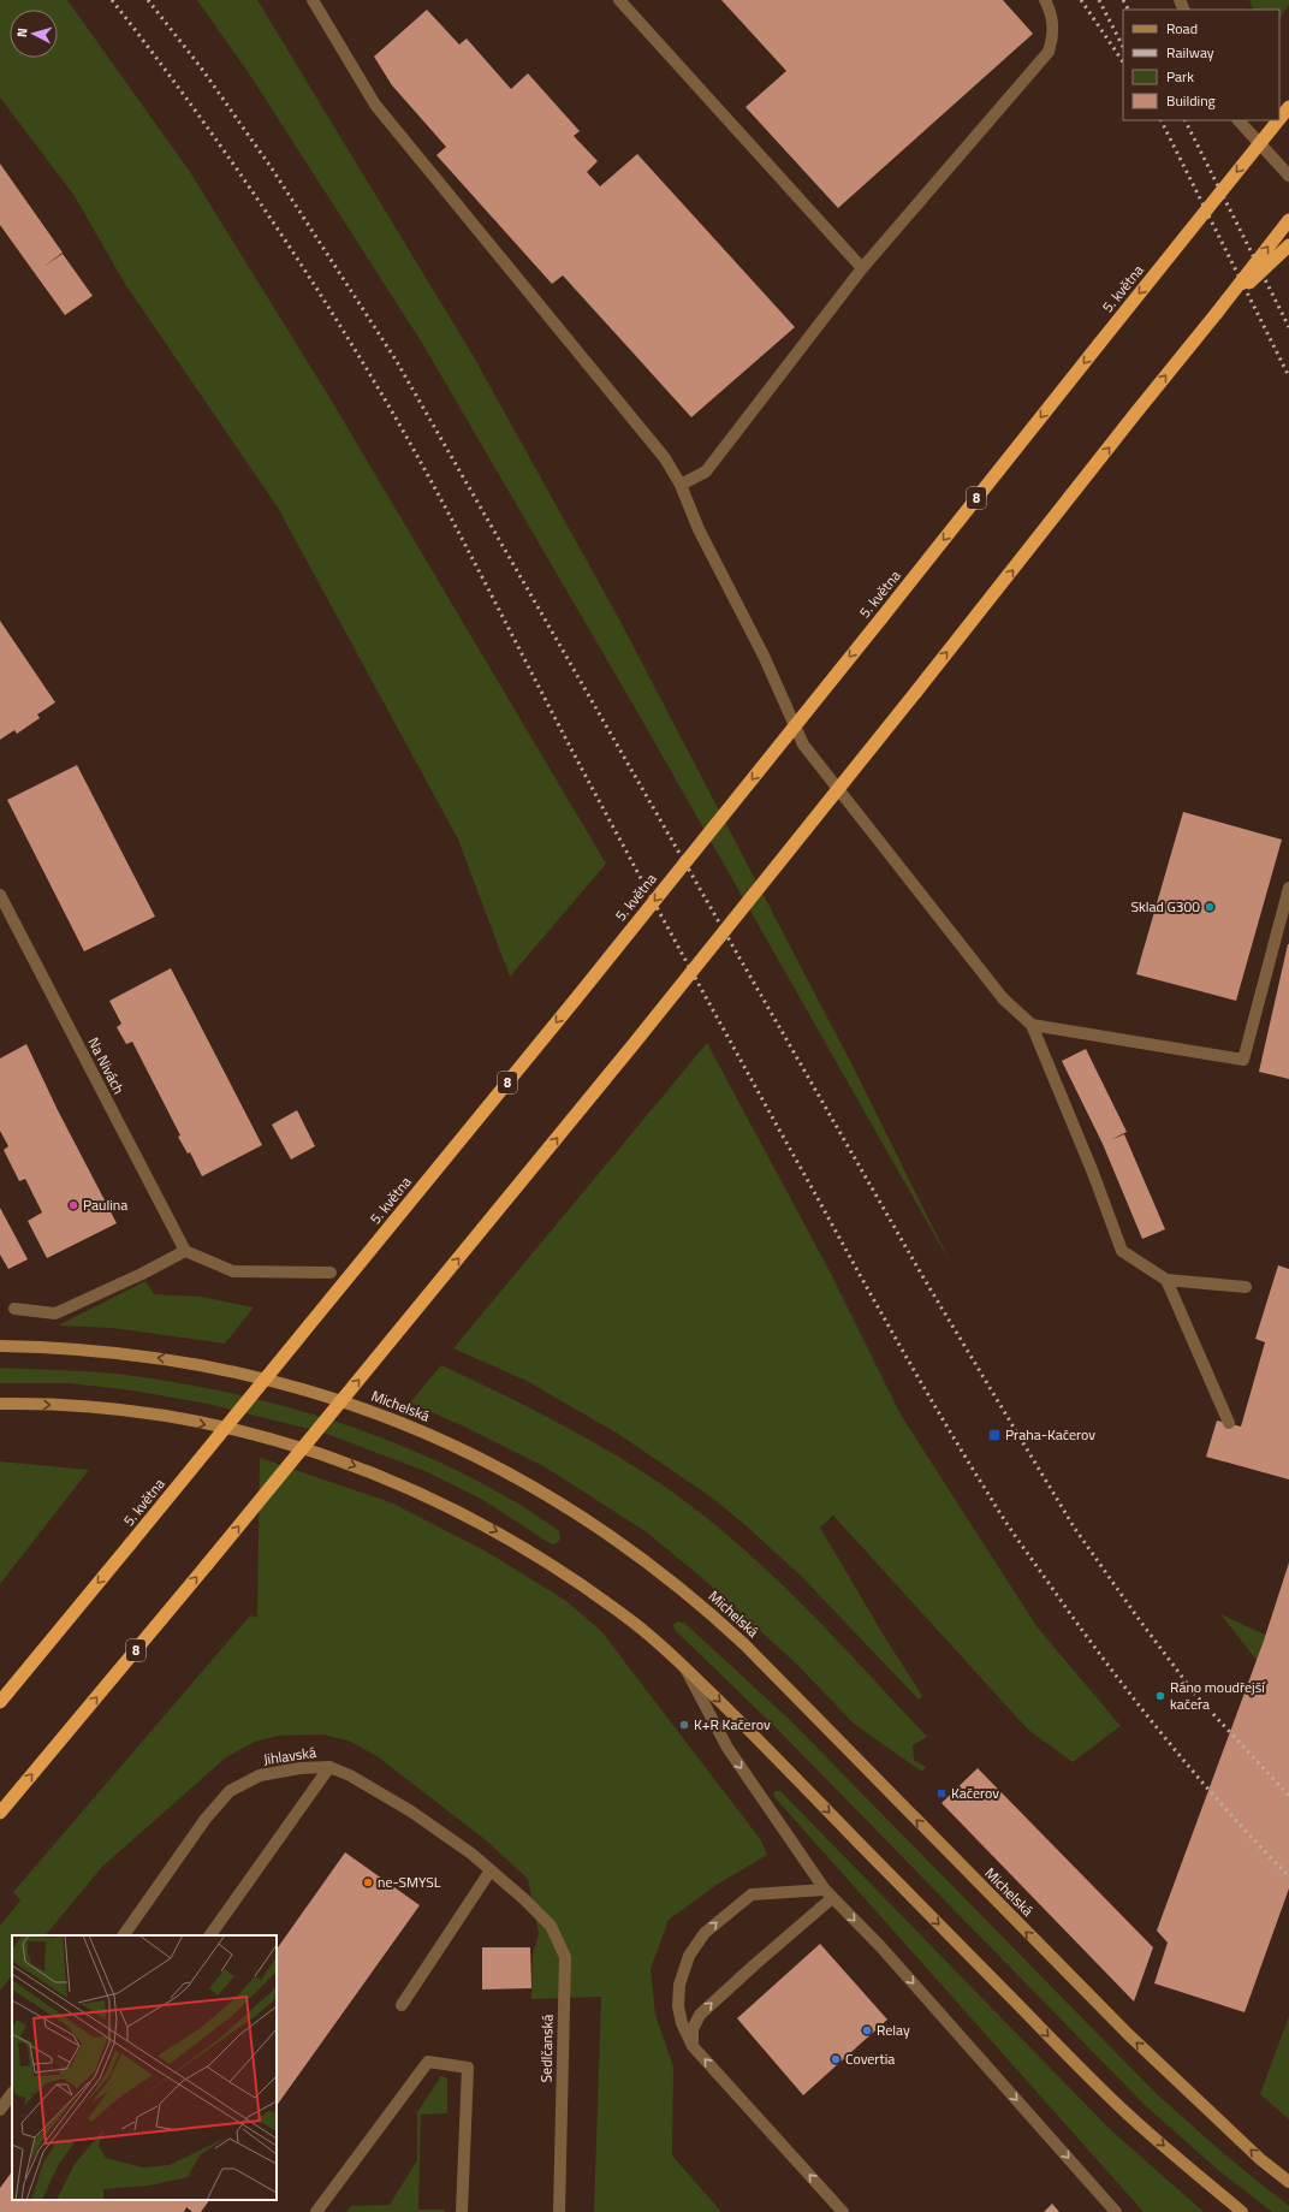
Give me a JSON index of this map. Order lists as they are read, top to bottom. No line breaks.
{"streets":{"highway":["5. května","8"],"main road":["Michelská"],"street":["Na Nivách","Jihlavská","Sedlčanská"]},"crossings":[["Jihlavská","Sedlčanská"]],"places":{"other":["Sklad G300","Paulina","Ráno moudřejší kačera","K+R Kačerov","ne-SMYSL","Relay","Covertia"],"transit":["Praha-Kačerov","Kačerov"]},"legend":["Road","Railway","Park","Building"],"north":"left"}
